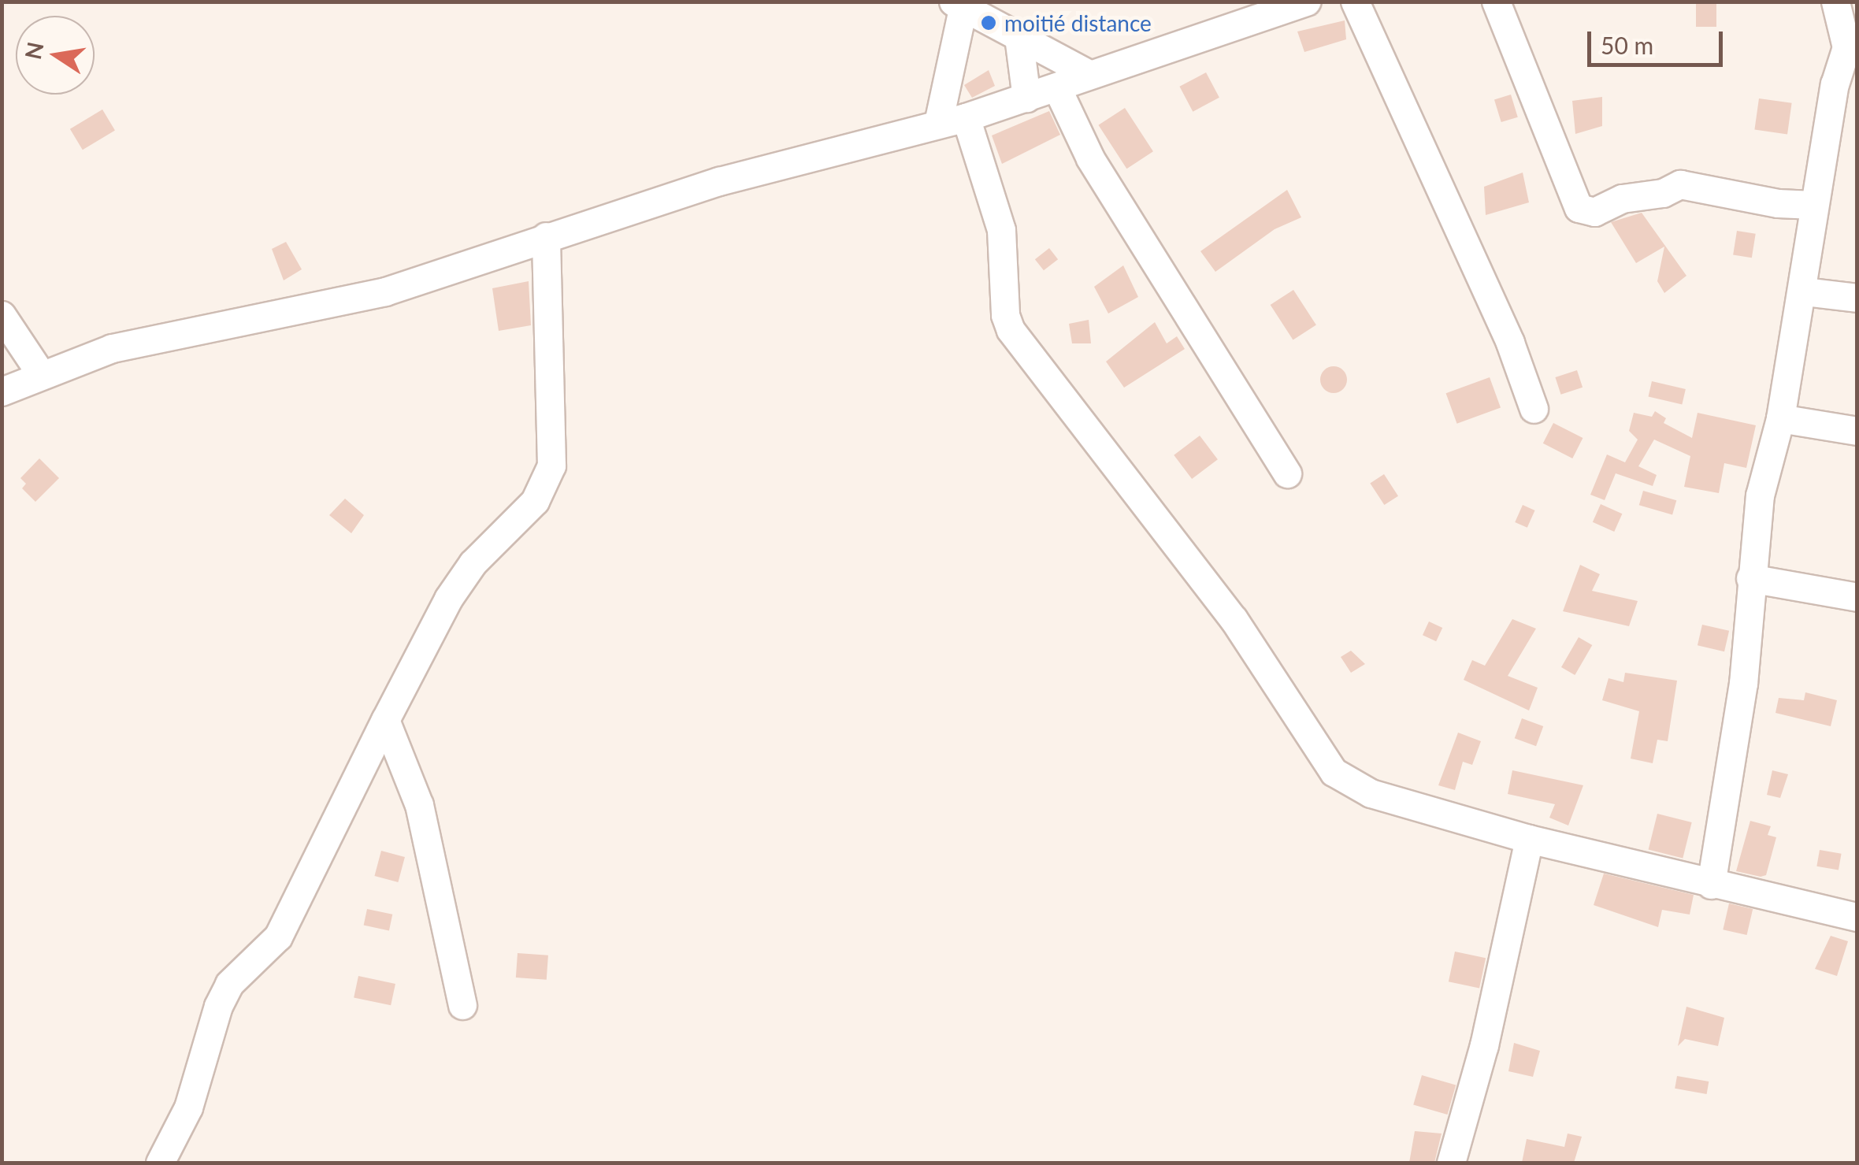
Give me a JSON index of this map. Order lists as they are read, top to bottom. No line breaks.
{"places":["moitié distance"],"scale_bar":"50 m","north":"left"}
